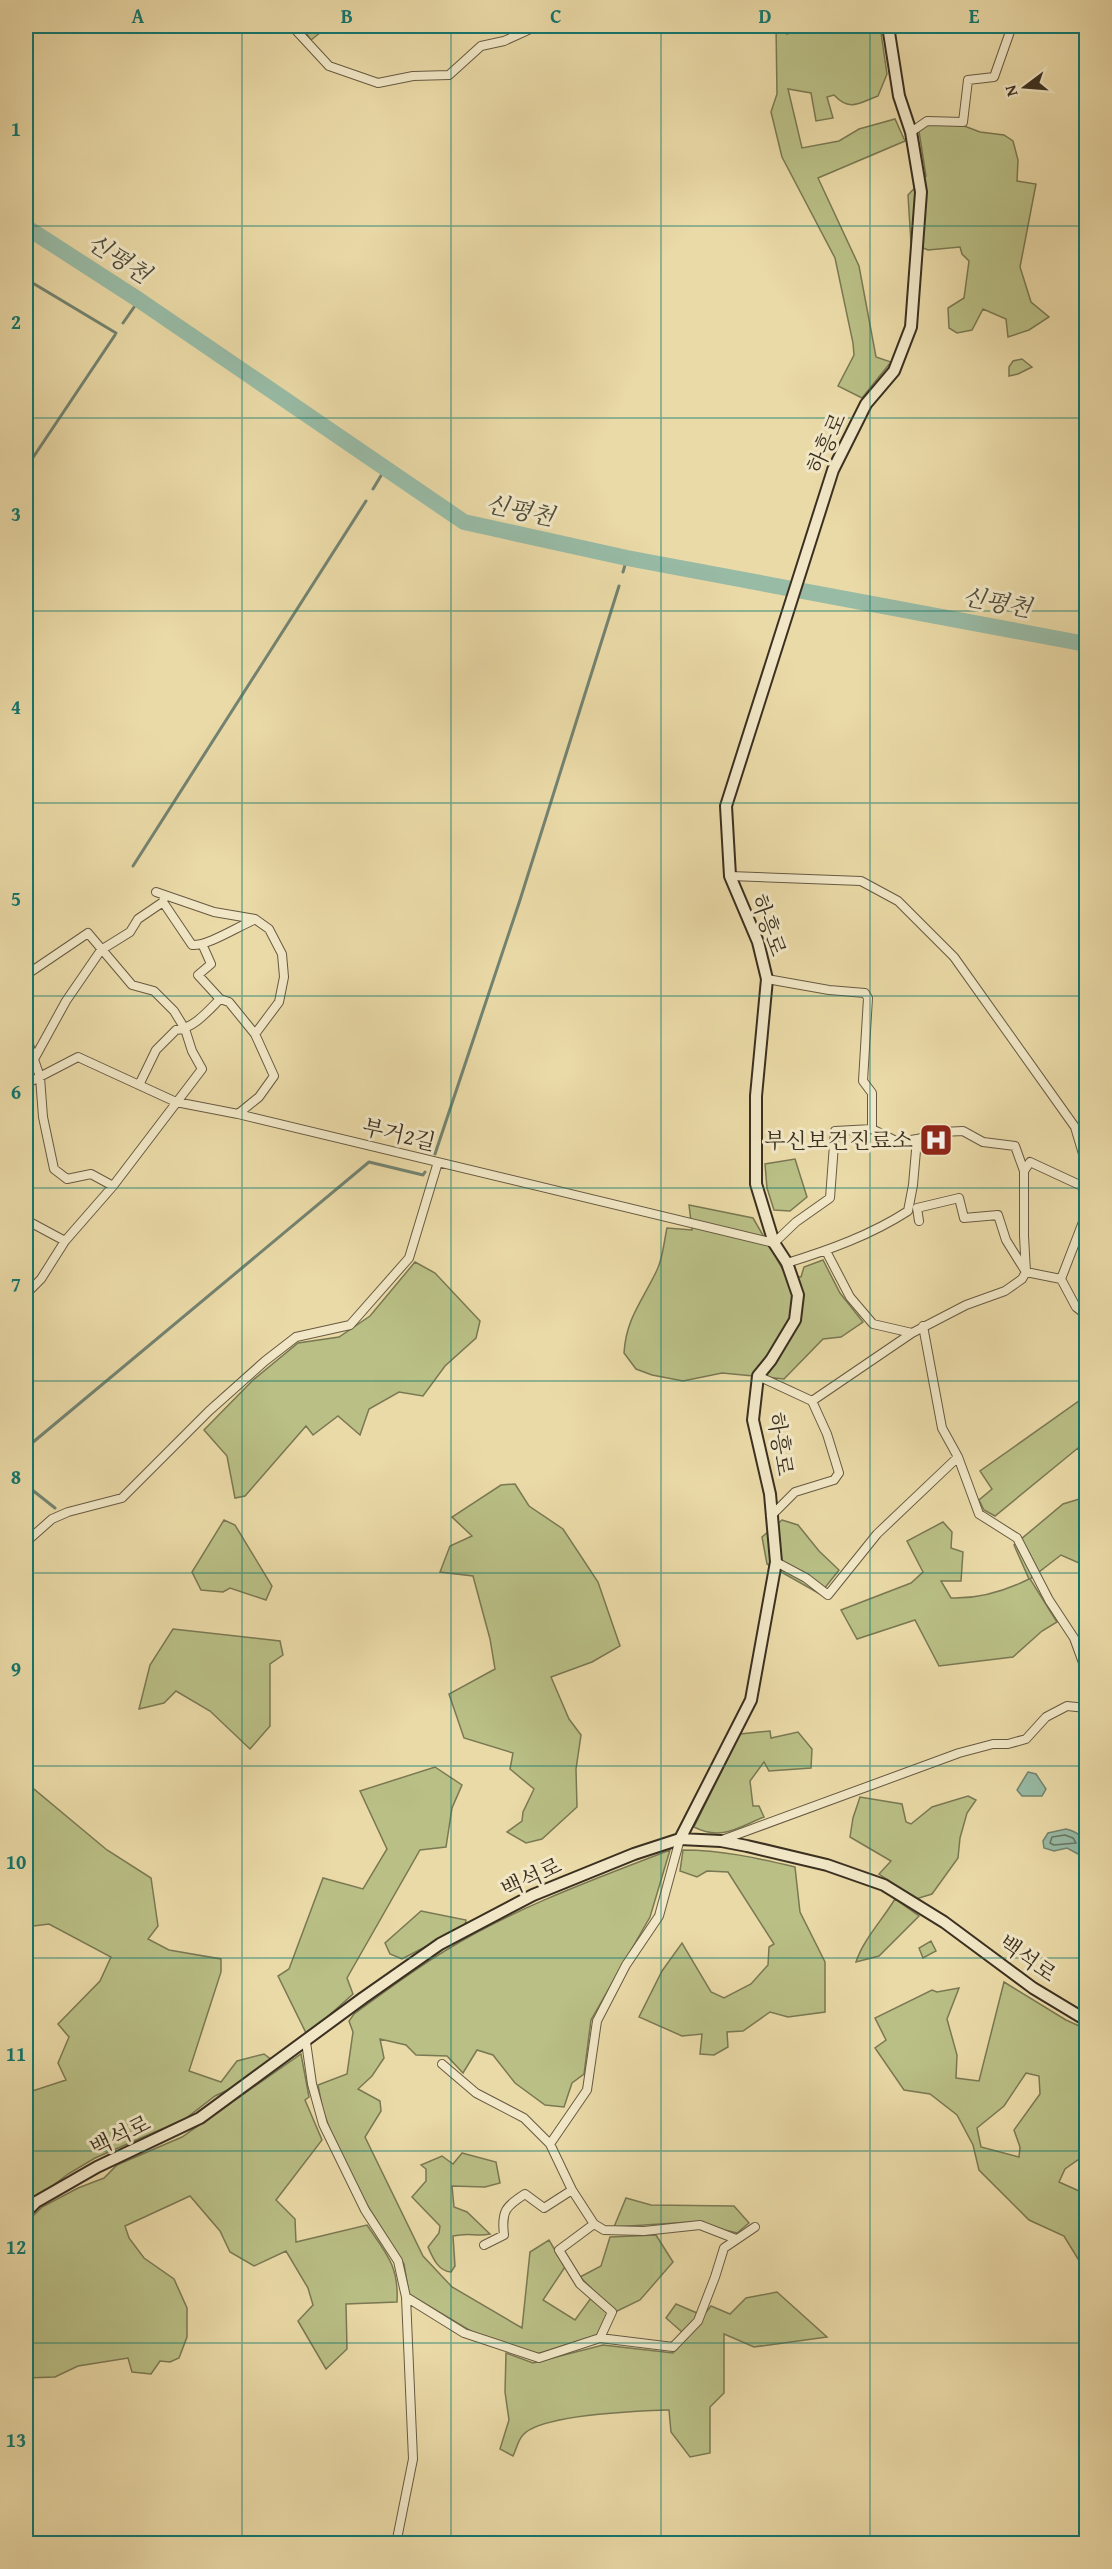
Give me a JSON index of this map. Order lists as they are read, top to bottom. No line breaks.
{"streets":{"street":["하흥로","부거2길","백석로"]},"crossings":[["하흥로","부거2길"],["하흥로","백석로"]],"water":["신평천"],"places":{"hospital":["부신보건진료소"]},"north":"left","grid":{"columns":["A","B","C","D","E"],"rows":["1","2","3","4","5","6","7","8","9","10","11","12","13"]}}
